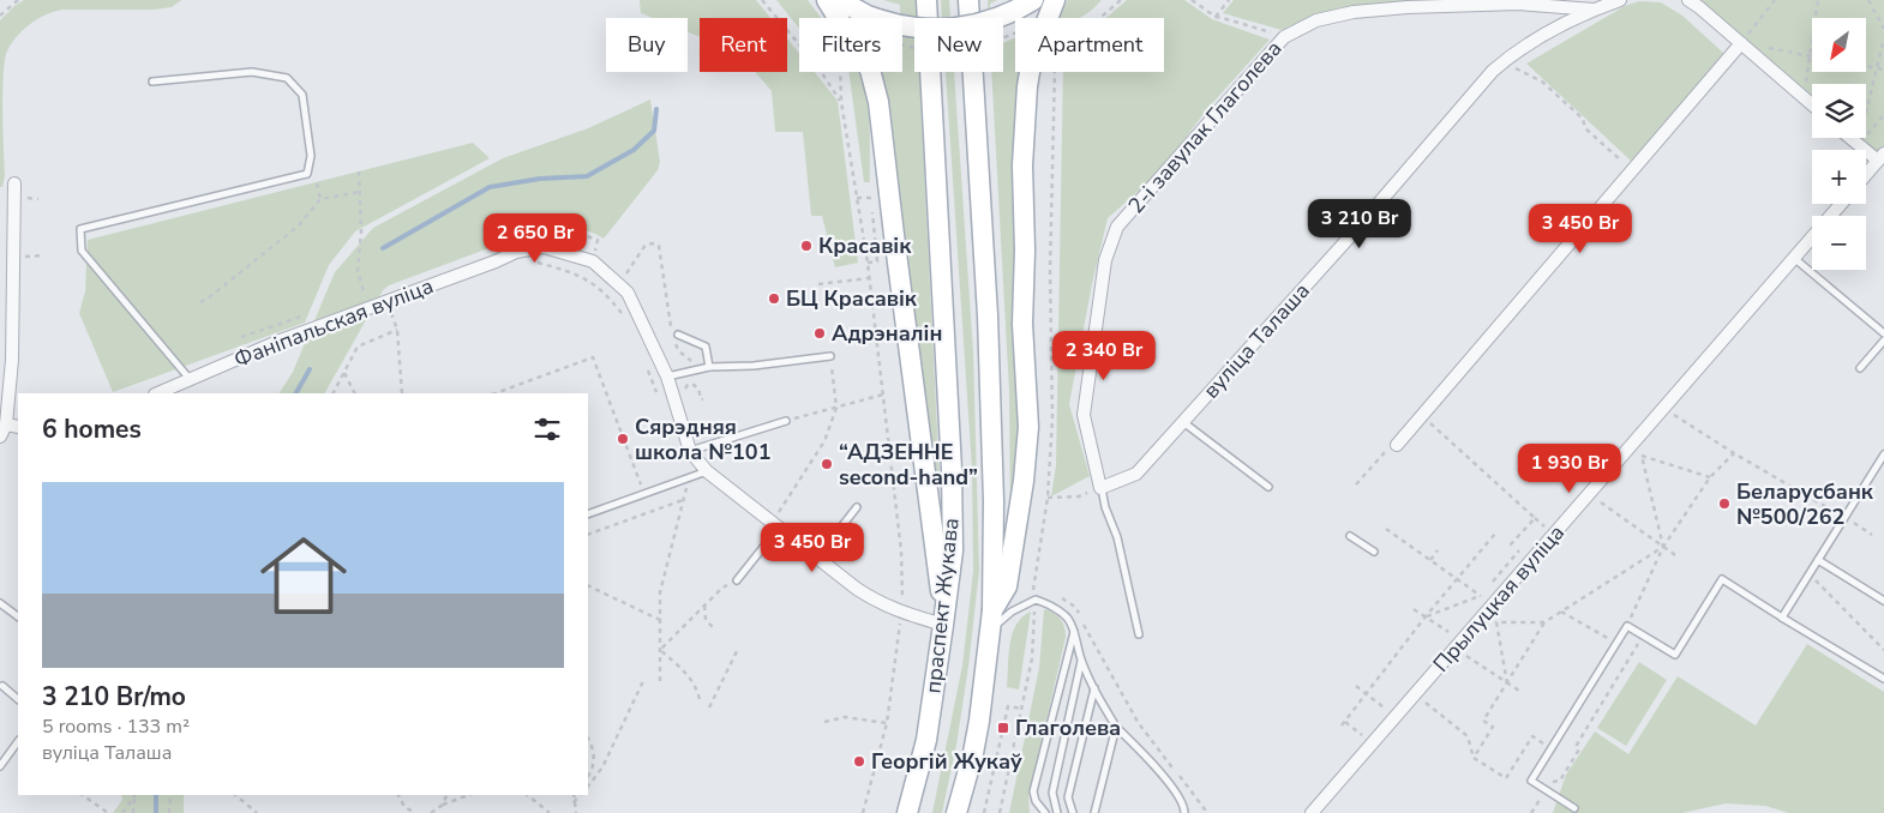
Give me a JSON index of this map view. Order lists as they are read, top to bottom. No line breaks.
{"streets":{"main road":["праспект Жукава"],"street":["2-і завулак Глаголева","Фаніпальская вуліца","вуліца Талаша","Прылуцкая вуліца"]},"crossings":[["2-і завулак Глаголева","вуліца Талаша"],["Фаніпальская вуліца","праспект Жукава"]],"places":{"other":["Красавік","БЦ Красавік","Адрэналін","Сярэдняя школа №101","“АДЗЕННЕ second-hand”","Беларусбанк №500/262","Георгій Жукаў"],"transit":["Глаголева"]},"north":"bottom left","page":{"map_buttons":["+","−"],"chip":["Buy","Rent","Filters","New","Apartment"],"price":["3 210 Br","3 450 Br","2 650 Br","2 340 Br","1 930 Br","3 450 Br"],"heading":"6 homes","list":[{"name":"3 210 Br/mo","note":"5 rooms · 133 m² · вуліца Талаша"}]}}
